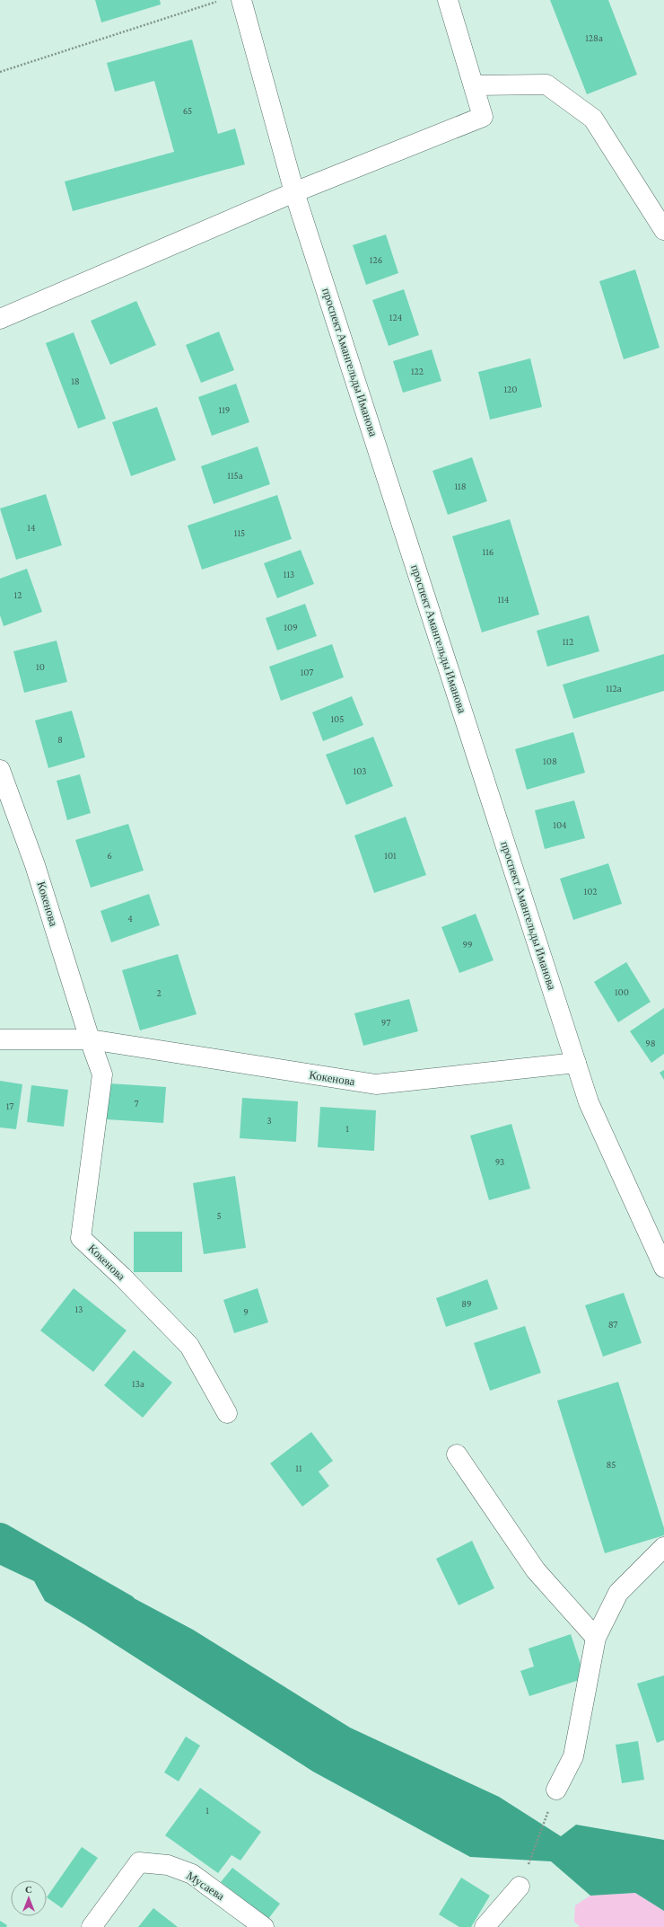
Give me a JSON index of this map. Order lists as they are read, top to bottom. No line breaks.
{"streets":{"street":["проспект Амангельды Иманова","Кокенова","Мусаева"]},"crossings":[["проспект Амангельды Иманова","Кокенова"]],"house_numbers":["128а","65","126","124","122","18","120","119","115а","118","14","115","116","113","12","114","109","112","10","107","112а","105","8","108","103","104","6","101","102","4","99","100","2","97","98","7","17","3","1","93","5","89","13","9","87","13а","85","11","1"],"north":"top"}
